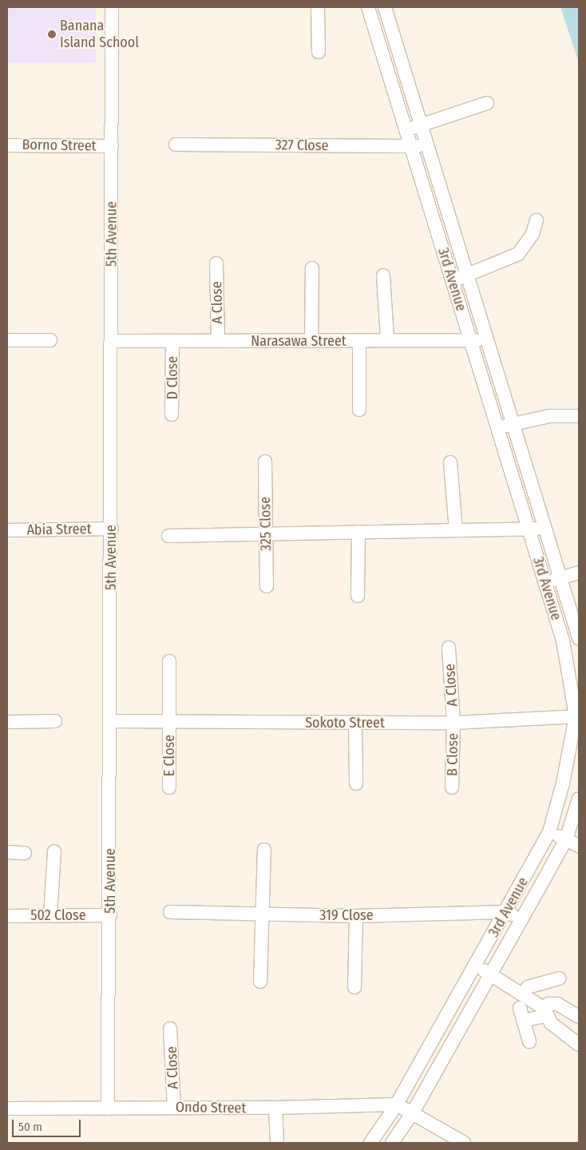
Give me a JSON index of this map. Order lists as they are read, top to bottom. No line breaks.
{"streets":{"street":["Borno Street","327 Close","5th Avenue","3rd Avenue","A Close","Narasawa Street","D Close","325 Close","Abia Street","Sokoto Street","B Close","E Close","502 Close","319 Close","Ondo Street"]},"crossings":[["Borno Street","5th Avenue"],["327 Close","3rd Avenue"],["5th Avenue","Narasawa Street"],["5th Avenue","Abia Street"],["5th Avenue","Sokoto Street"],["5th Avenue","502 Close"],["5th Avenue","Ondo Street"],["3rd Avenue","Narasawa Street"],["3rd Avenue","Sokoto Street"],["3rd Avenue","319 Close"],["3rd Avenue","Ondo Street"],["A Close","Narasawa Street"],["A Close","Sokoto Street"],["A Close","B Close"],["A Close","Ondo Street"],["Narasawa Street","D Close"],["Sokoto Street","B Close"],["Sokoto Street","E Close"]],"places":["Banana Island School"],"scale_bar":"50 m"}
